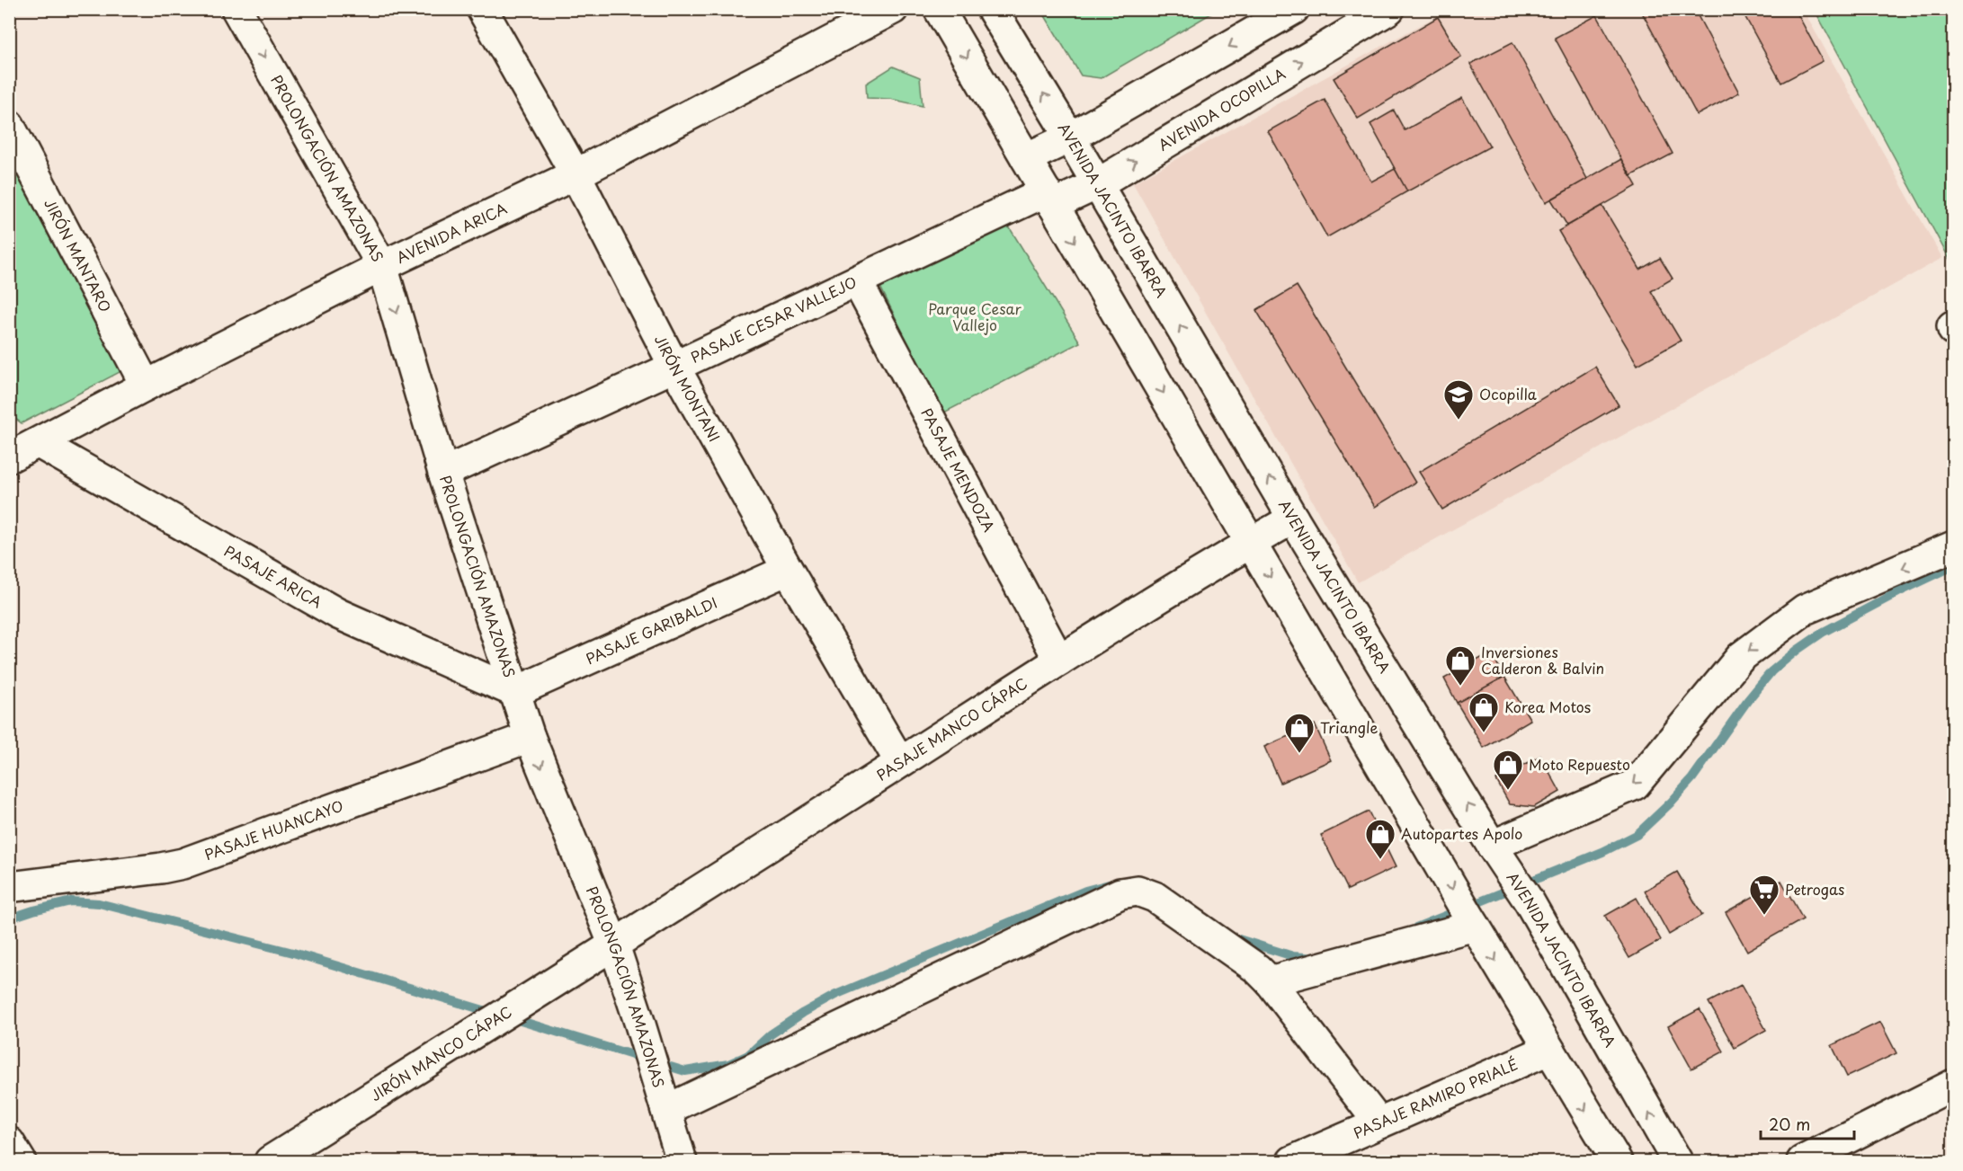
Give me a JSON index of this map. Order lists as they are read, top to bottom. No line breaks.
{"streets":{"street":["AVENIDA OCOPILLA","PROLONGACIÓN AMAZONAS","AVENIDA JACINTO IBARRA","AVENIDA ARICA","JIRÓN MANTARO","PASAJE CESAR VALLEJO","JIRÓN MONTANI","PASAJE MENDOZA","PASAJE ARICA","PASAJE GARIBALDI","PASAJE MANCO CÁPAC","PASAJE HUANCAYO","JIRÓN MANCO CÁPAC","PASAJE RAMIRO PRIALÉ"]},"crossings":[["AVENIDA OCOPILLA","AVENIDA JACINTO IBARRA"],["AVENIDA OCOPILLA","PASAJE CESAR VALLEJO"],["PROLONGACIÓN AMAZONAS","AVENIDA ARICA"],["PROLONGACIÓN AMAZONAS","PASAJE CESAR VALLEJO"],["PROLONGACIÓN AMAZONAS","PASAJE ARICA"],["PROLONGACIÓN AMAZONAS","PASAJE GARIBALDI"],["PROLONGACIÓN AMAZONAS","PASAJE MANCO CÁPAC"],["PROLONGACIÓN AMAZONAS","PASAJE HUANCAYO"],["PROLONGACIÓN AMAZONAS","JIRÓN MANCO CÁPAC"],["AVENIDA JACINTO IBARRA","PASAJE MANCO CÁPAC"],["AVENIDA ARICA","JIRÓN MANTARO"],["AVENIDA ARICA","JIRÓN MONTANI"],["AVENIDA ARICA","PASAJE ARICA"],["PASAJE CESAR VALLEJO","JIRÓN MONTANI"],["PASAJE CESAR VALLEJO","PASAJE MENDOZA"],["JIRÓN MONTANI","PASAJE GARIBALDI"],["JIRÓN MONTANI","PASAJE MANCO CÁPAC"],["PASAJE MENDOZA","PASAJE MANCO CÁPAC"],["PASAJE ARICA","PASAJE GARIBALDI"],["PASAJE MANCO CÁPAC","JIRÓN MANCO CÁPAC"]],"one_way":["PROLONGACIÓN AMAZONAS"],"parks":["Parque Cesar Vallejo"],"places":{"school or university":["Ocopilla"],"shop":["Inversiones Calderon & Balvin","Korea Motos","Triangle","Moto Repuesto","Autopartes Apolo"],"supermarket":["Petrogas"]},"scale_bar":"20 m"}
